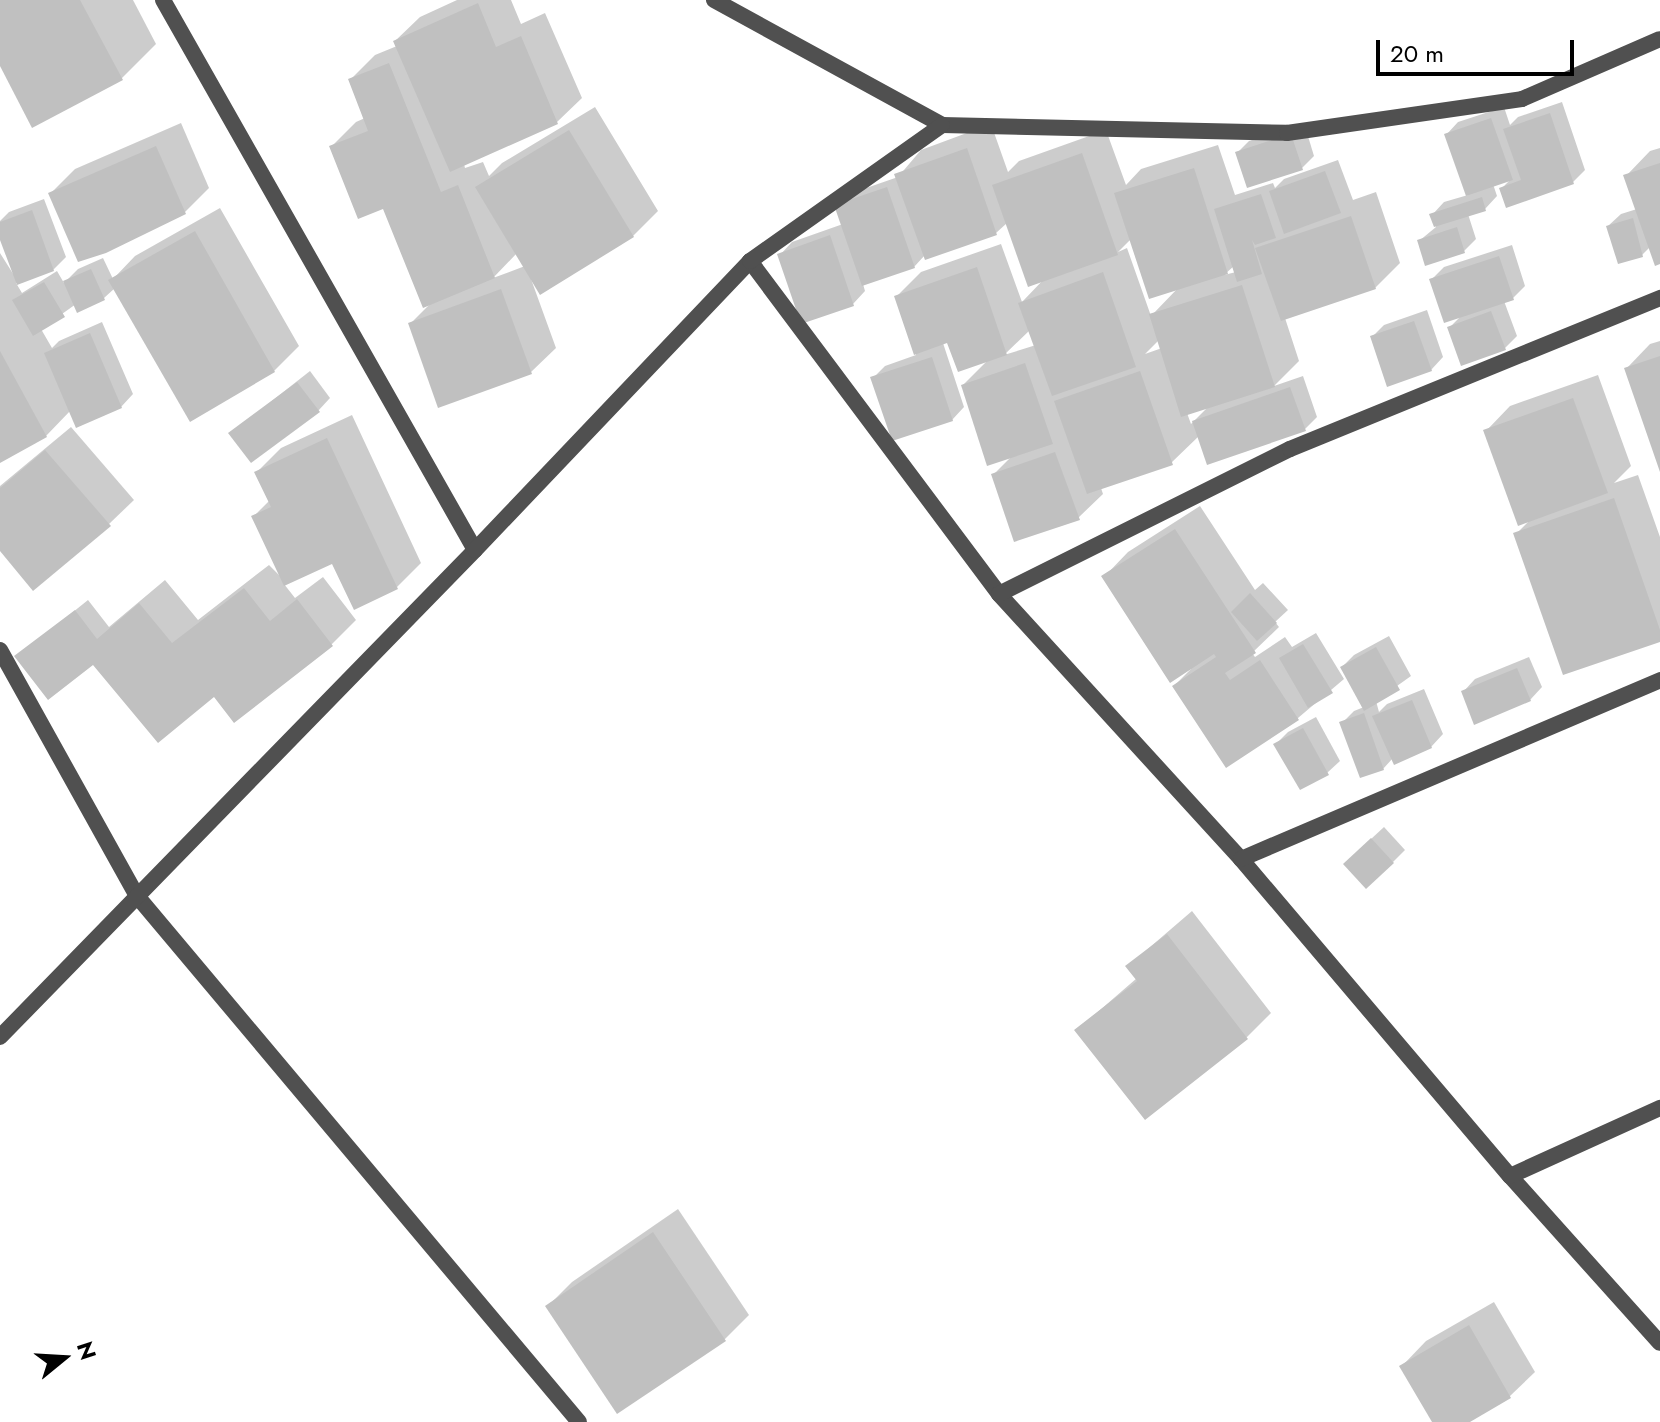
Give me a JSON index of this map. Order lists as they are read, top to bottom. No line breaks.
{"scale_bar":"20 m","north":"right"}
